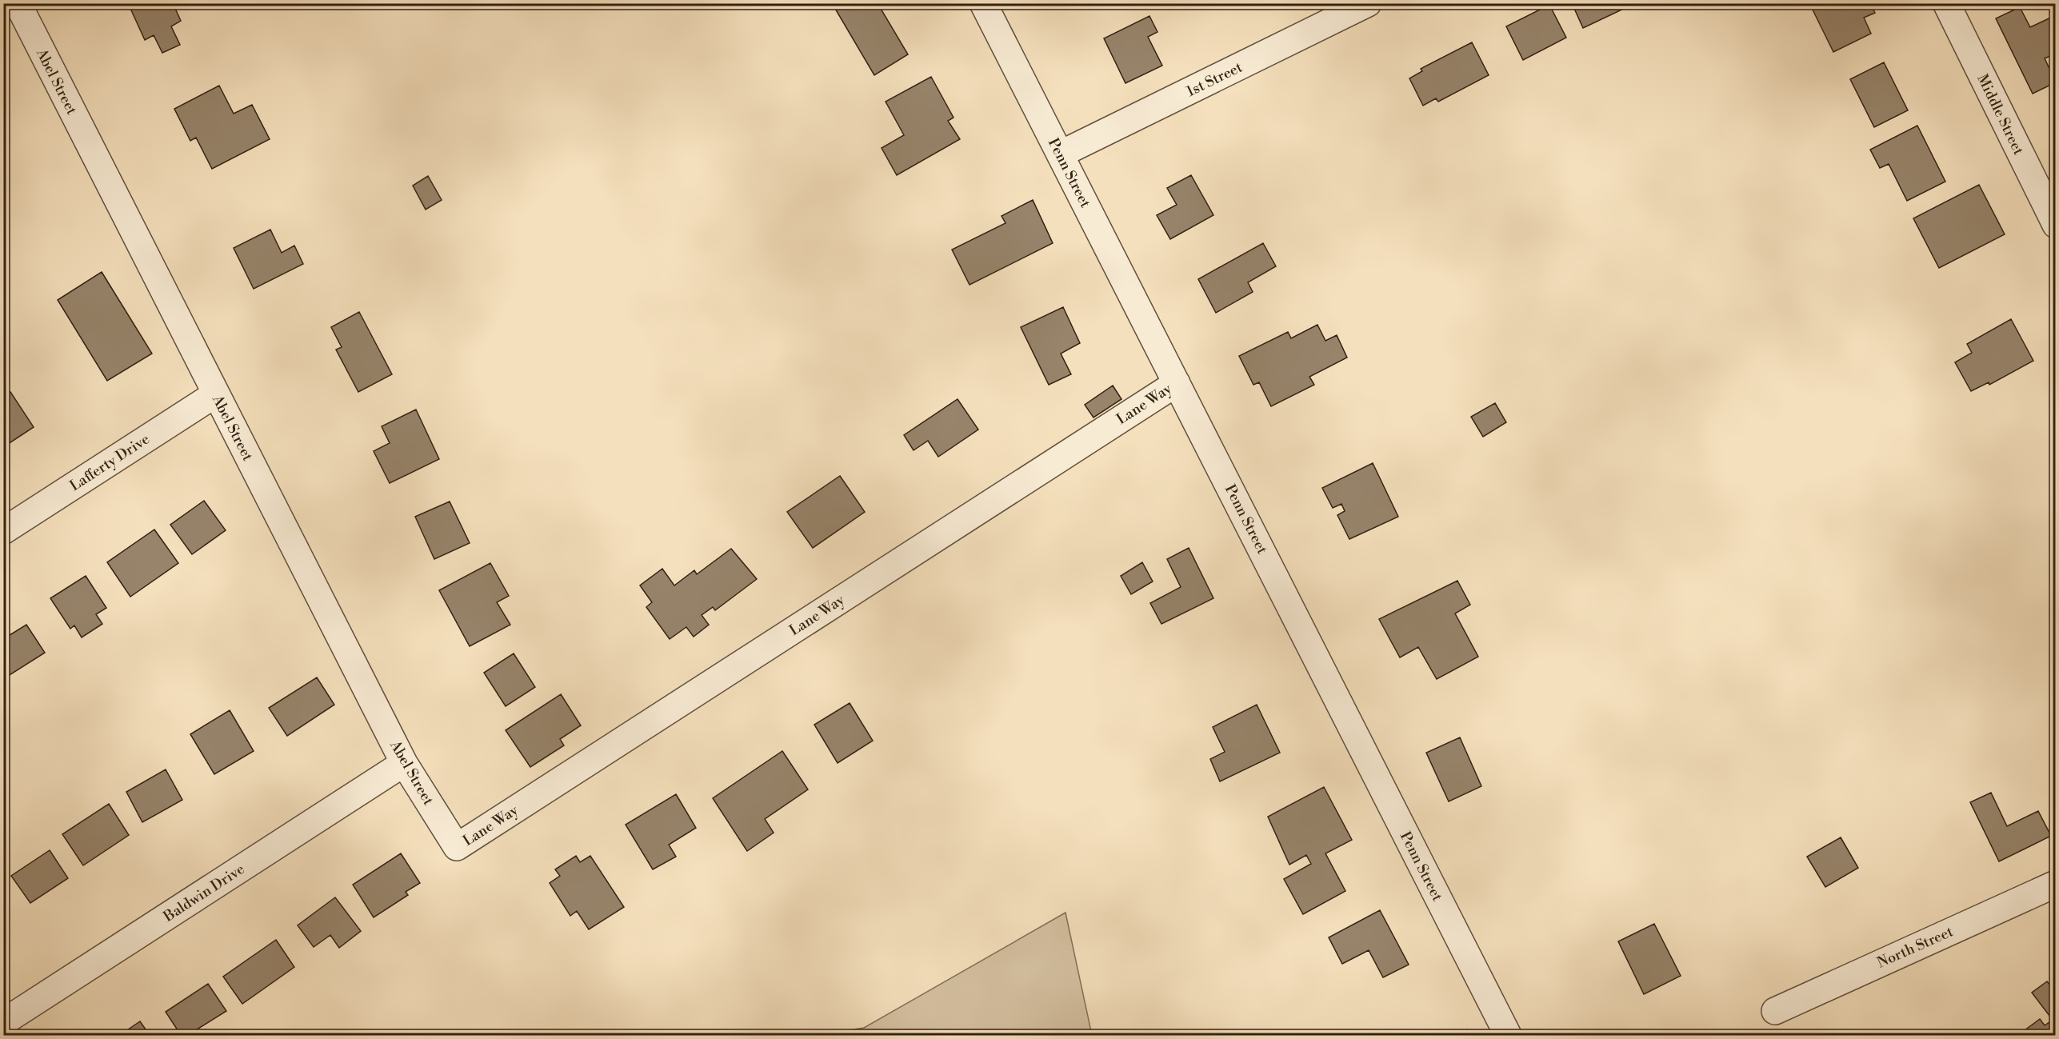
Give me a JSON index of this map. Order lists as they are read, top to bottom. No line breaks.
{"streets":{"street":["1st Street","Abel Street","Middle Street","Penn Street","Lane Way","Lafferty Drive","Baldwin Drive","North Street"]},"crossings":[["1st Street","Penn Street"],["Abel Street","Lane Way"],["Abel Street","Lafferty Drive"],["Abel Street","Baldwin Drive"],["Penn Street","Lane Way"]]}
